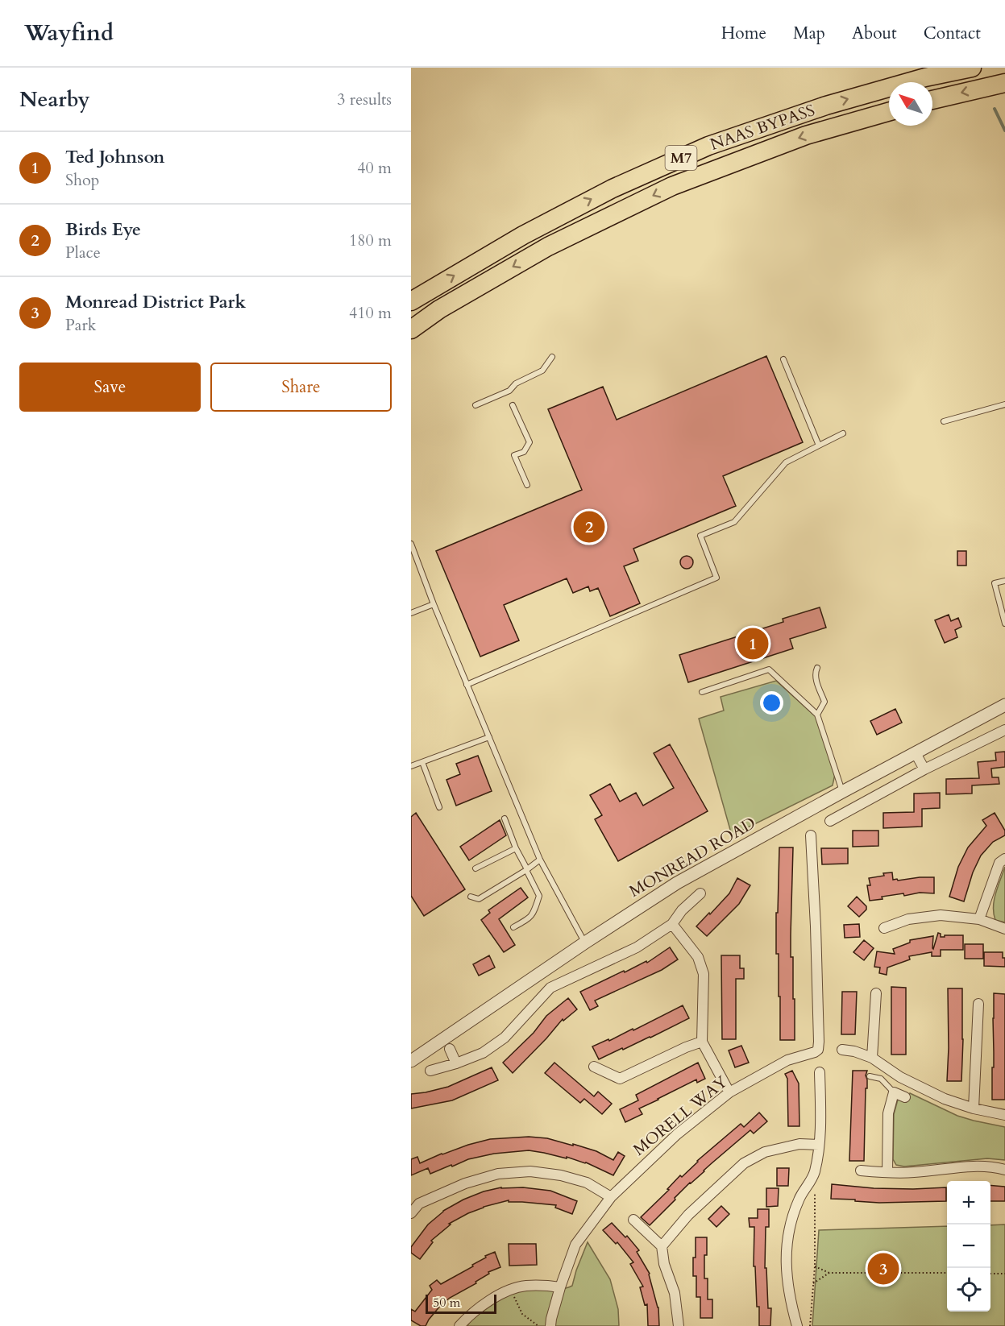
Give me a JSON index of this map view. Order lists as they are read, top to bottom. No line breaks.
{"streets":{"highway":["NAAS BYPASS","M7"],"street":["MONREAD ROAD","MORELL WAY"]},"scale_bar":"50 m","north":"top left","page":{"header":"Wayfind","nav":["Home","Map","About","Contact"],"heading":["Nearby","3 results"],"list":[{"mark":"1","name":"Ted Johnson","note":"Shop","value":"40 m"},{"mark":"2","name":"Birds Eye","note":"Place","value":"180 m"},{"mark":"3","name":"Monread District Park","note":"Park","value":"410 m"}],"buttons":["Save","Share"],"pins":["2","1","3"],"map_buttons":["+","−"],"scale":"50 m"}}
